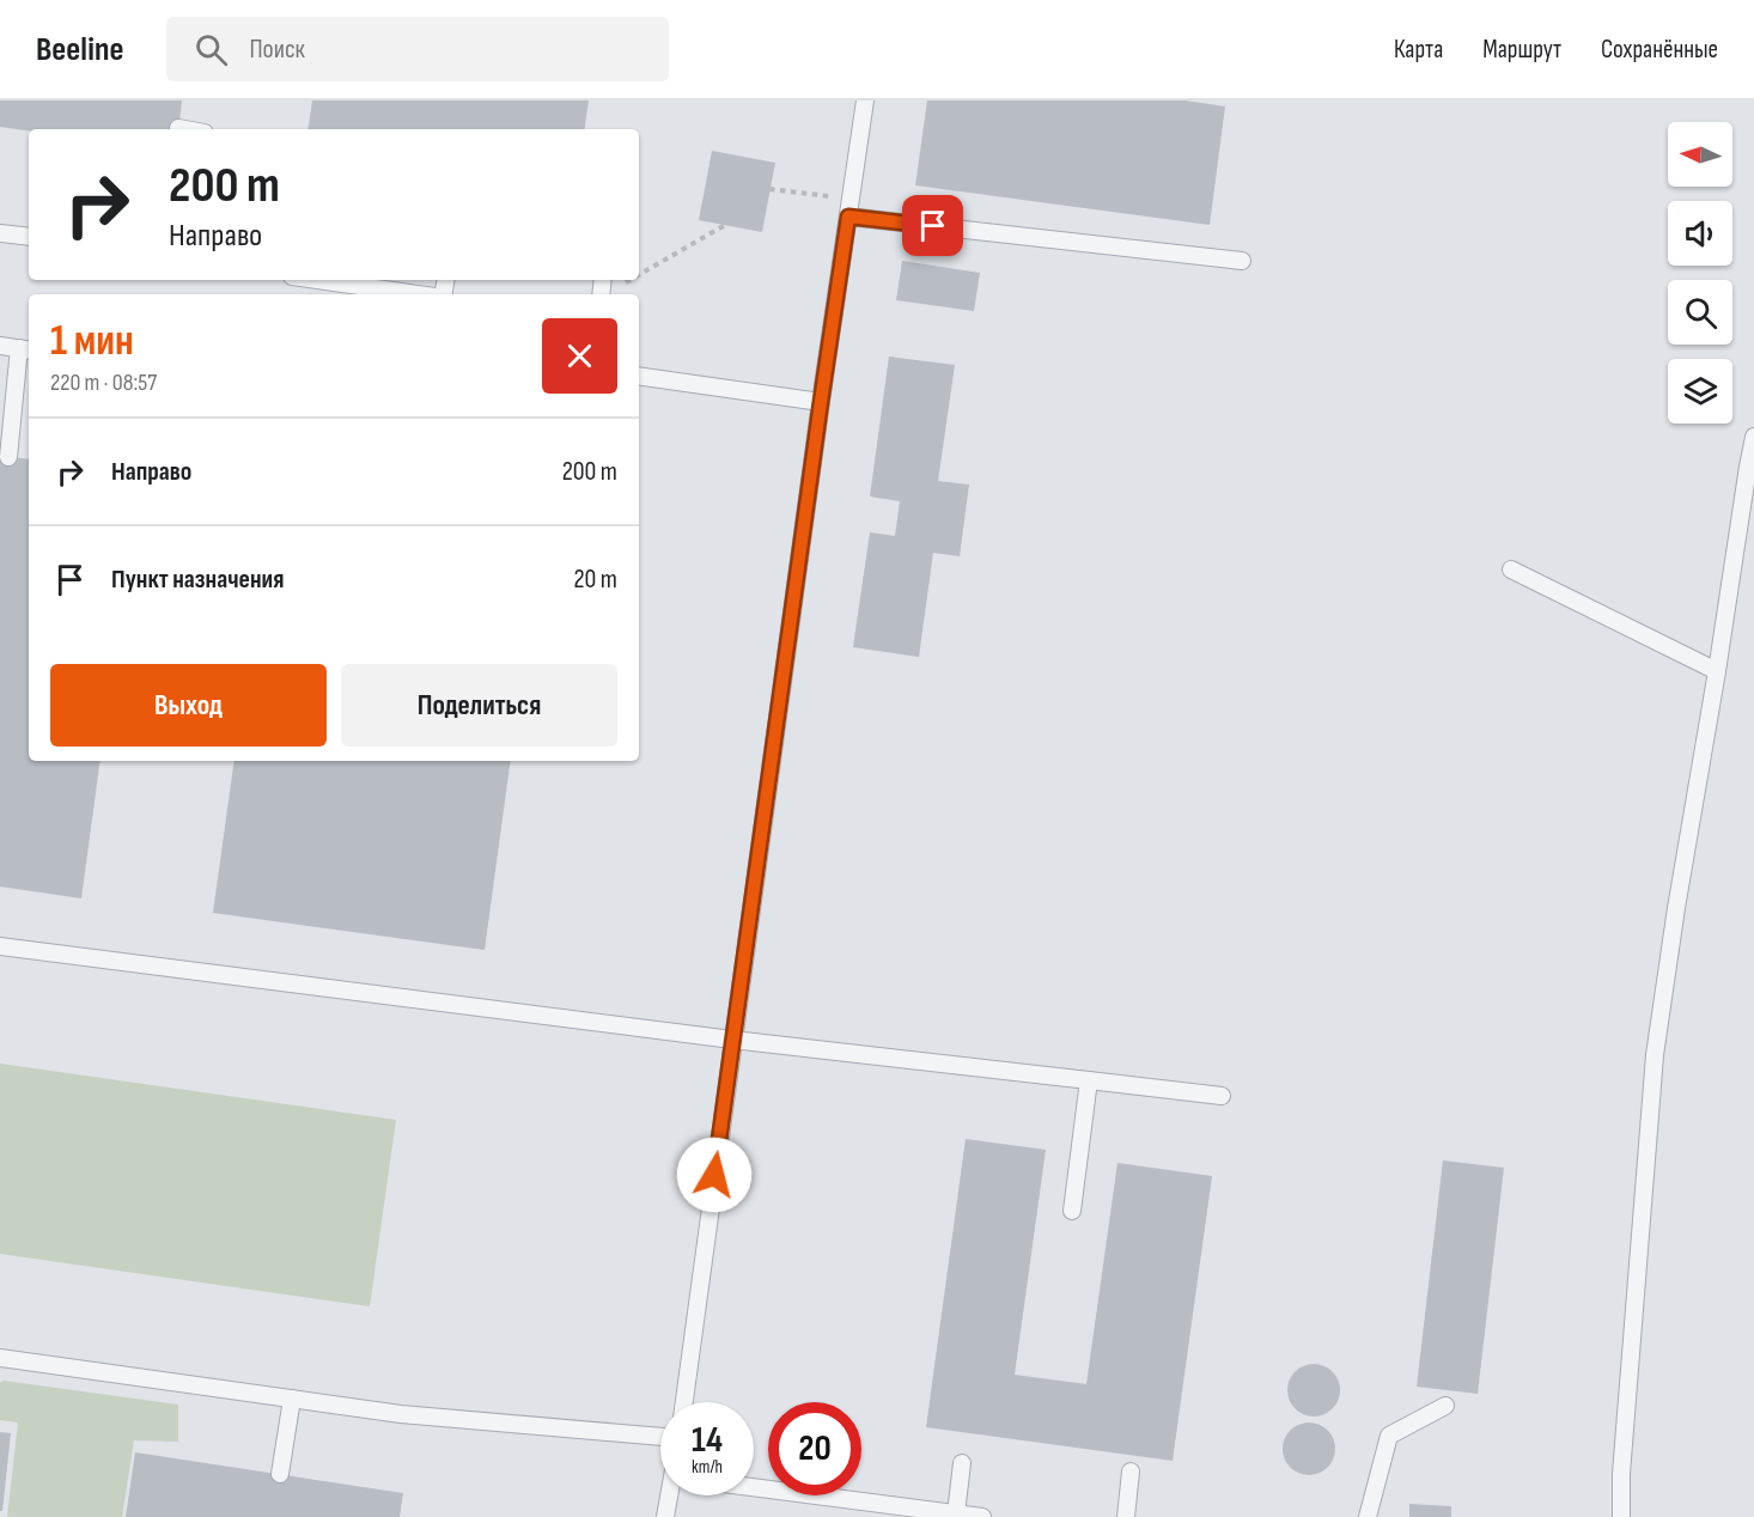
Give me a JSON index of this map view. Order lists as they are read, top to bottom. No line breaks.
{"north":"left","page":{"header":"Beeline","search":"Поиск","nav":["Карта","Маршрут","Сохранённые"],"turn":["200 m","Направо"],"heading":["1 мин","220 m · 08:57"],"list":[{"name":"Направо","value":"200 m"},{"name":"Пункт назначения","value":"20 m"}],"buttons":["Выход","Поделиться"],"speed":"14 km/h","limit":"20"}}
